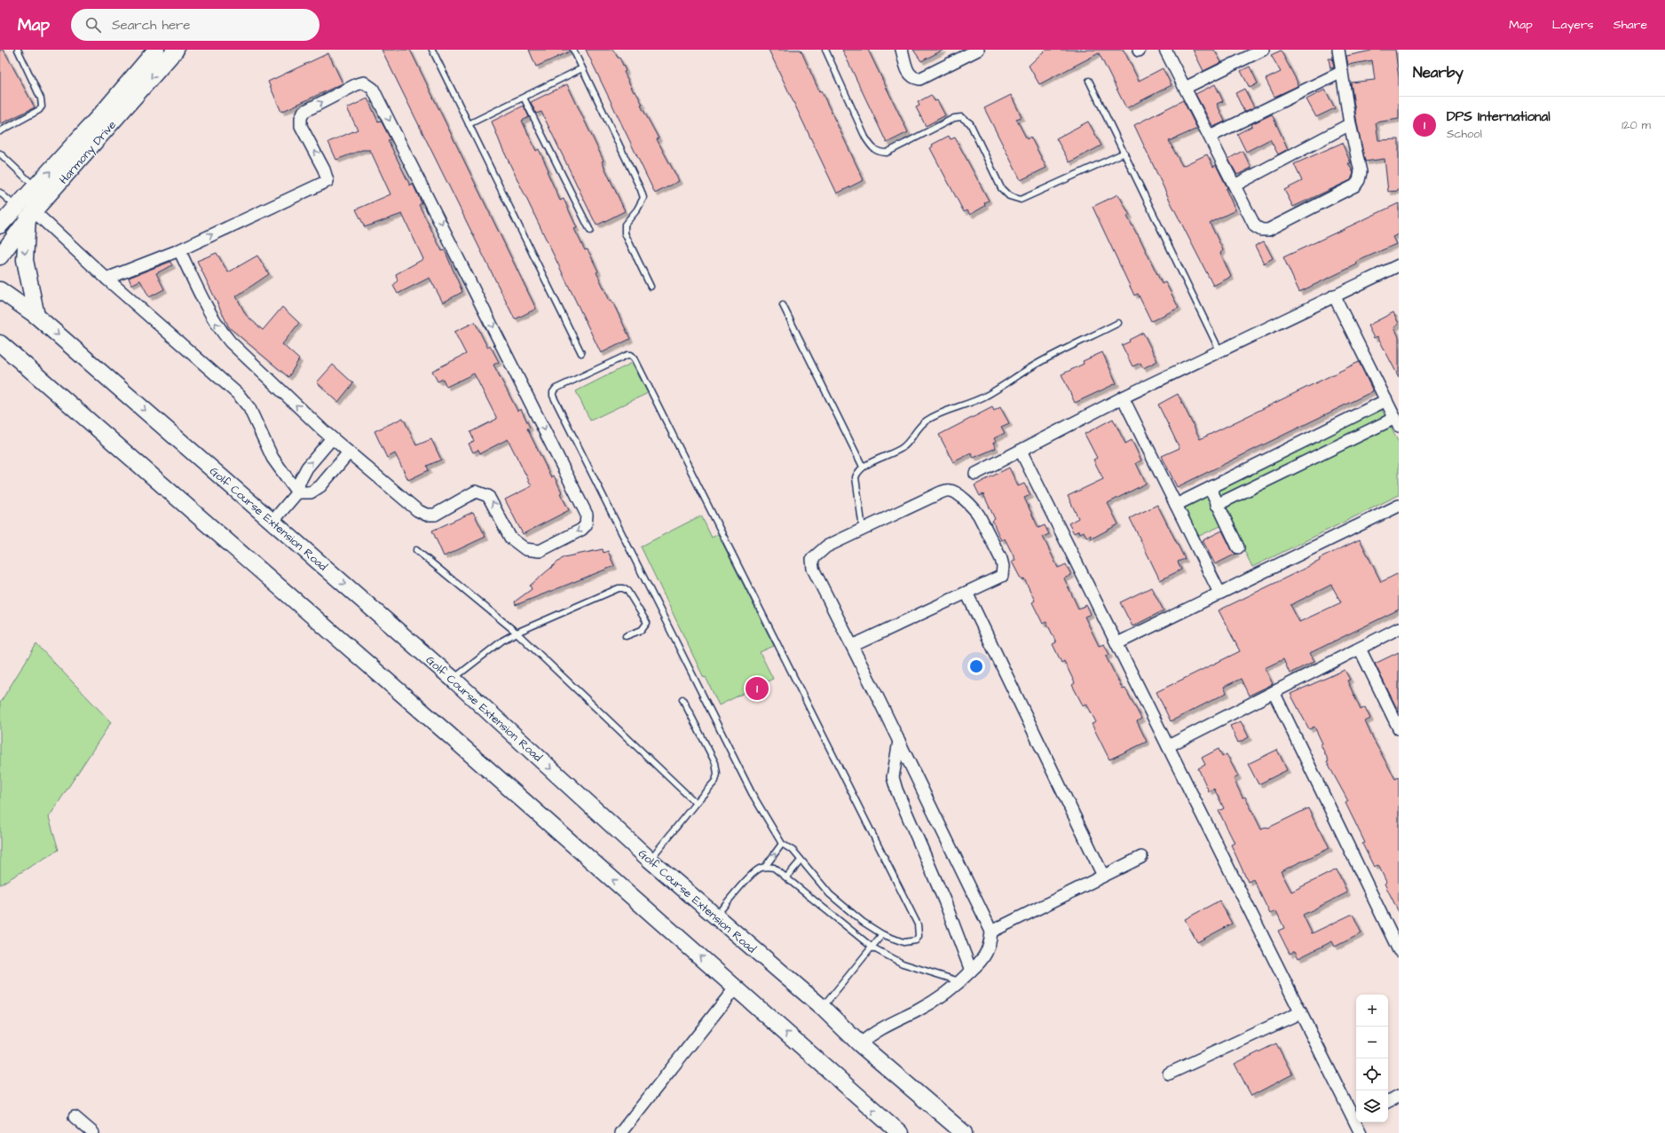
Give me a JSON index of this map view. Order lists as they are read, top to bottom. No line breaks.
{"streets":{"main road":["Harmony Drive","Golf Course Extension Road"]},"page":{"header":"Map","search":"Search here","nav":["Map","Layers","Share"],"heading":"Nearby","list":[{"mark":"1","name":"DPS International","note":"School","value":"120 m"}],"pins":"1","map_buttons":["+","−"]}}
